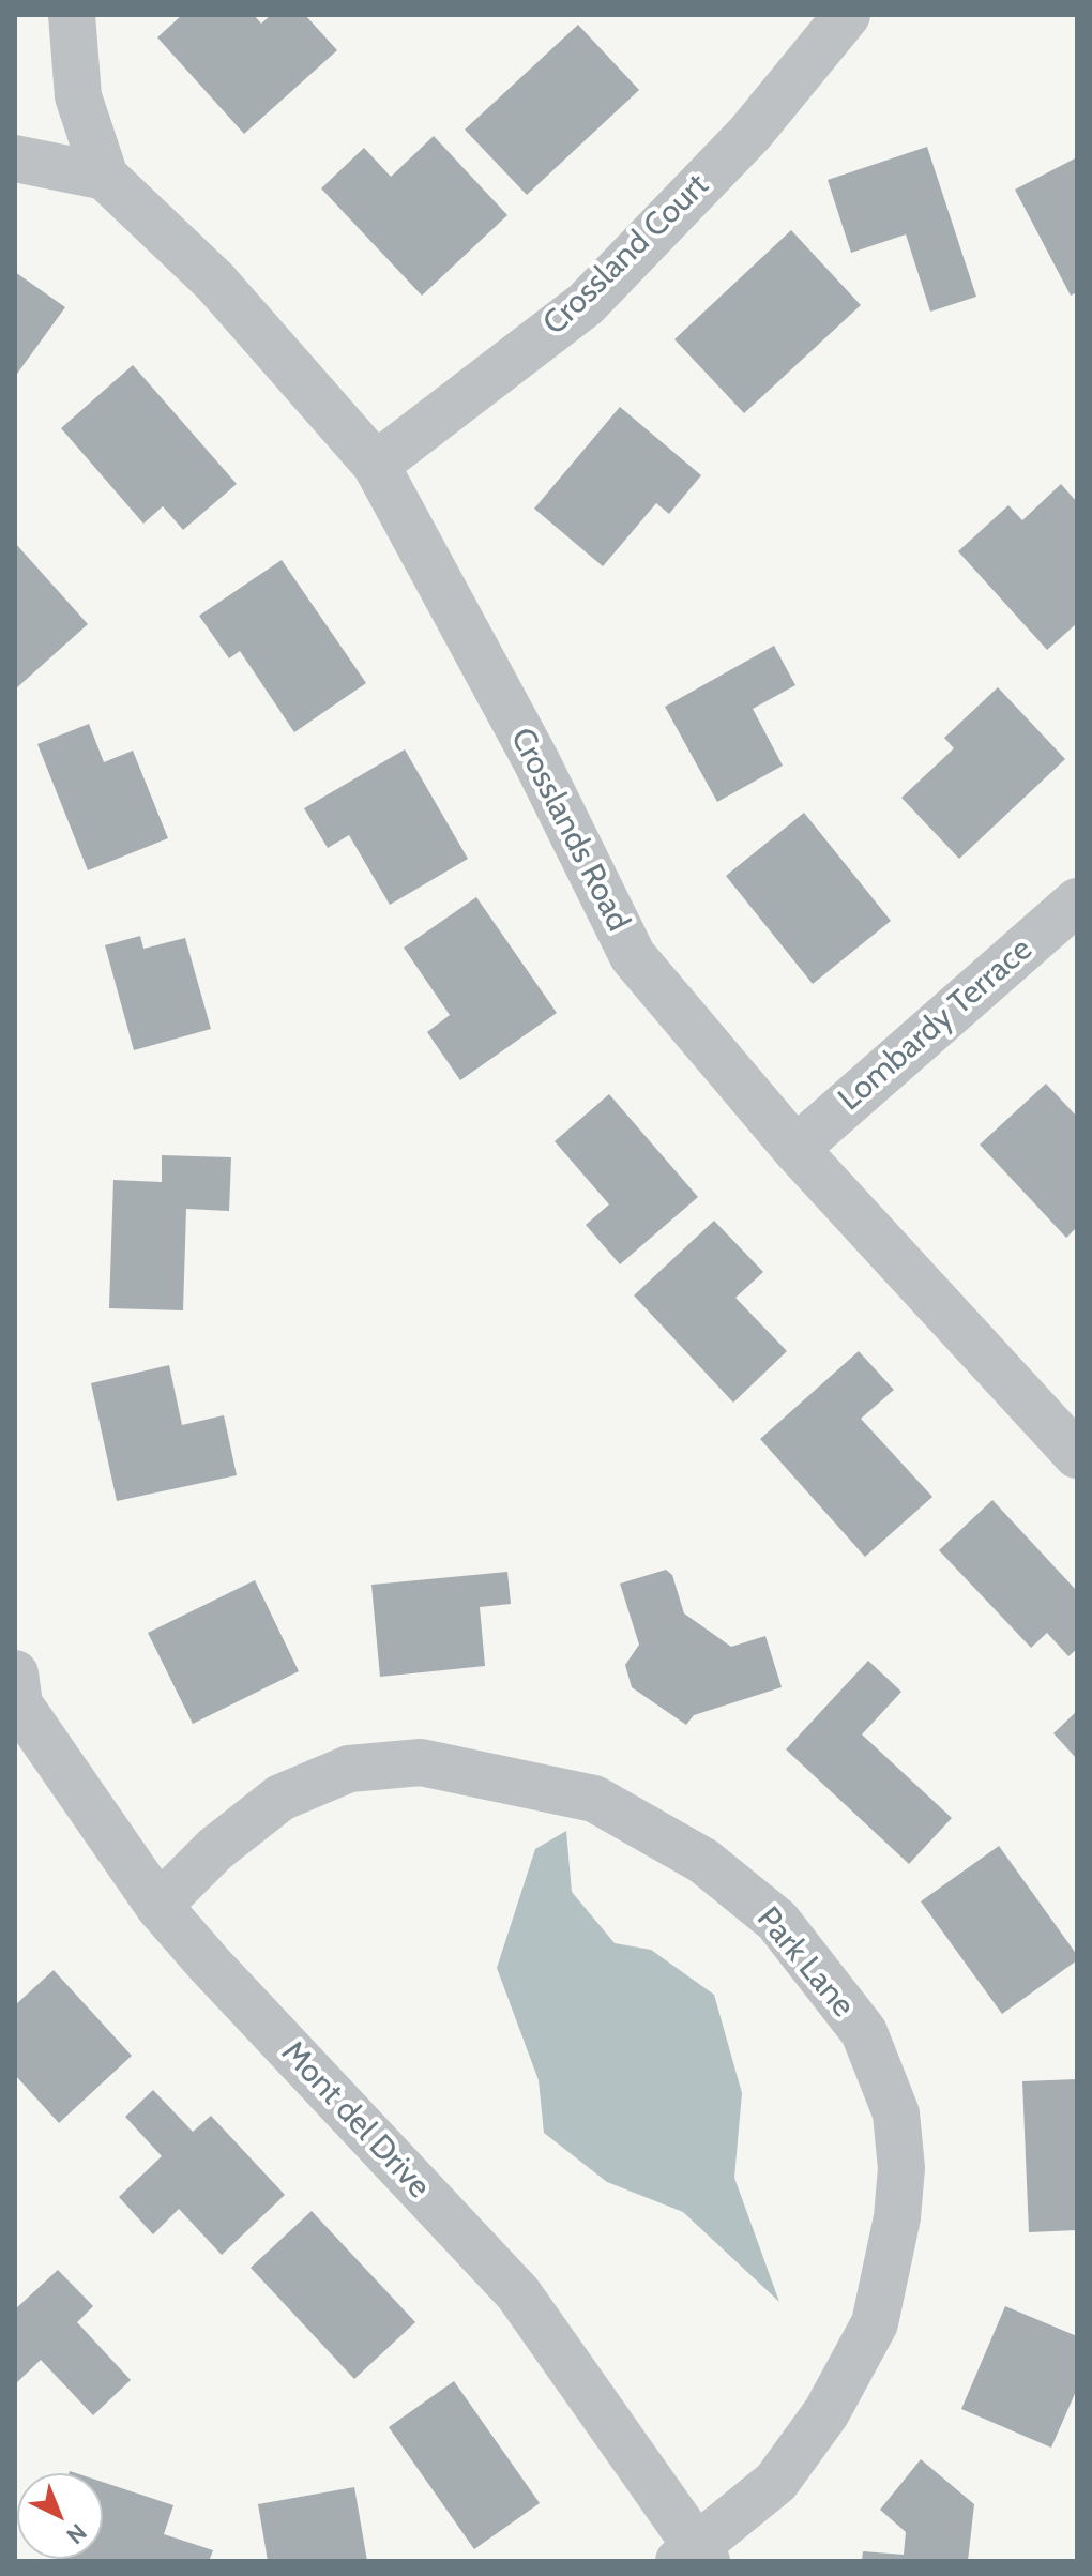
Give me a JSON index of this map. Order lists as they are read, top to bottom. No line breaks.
{"streets":{"street":["Crossland Court","Crosslands Road","Lombardy Terrace","Park Lane","Mont del Drive"]},"crossings":[["Crossland Court","Crosslands Road"],["Crosslands Road","Lombardy Terrace"],["Park Lane","Mont del Drive"]],"north":"bottom right"}
